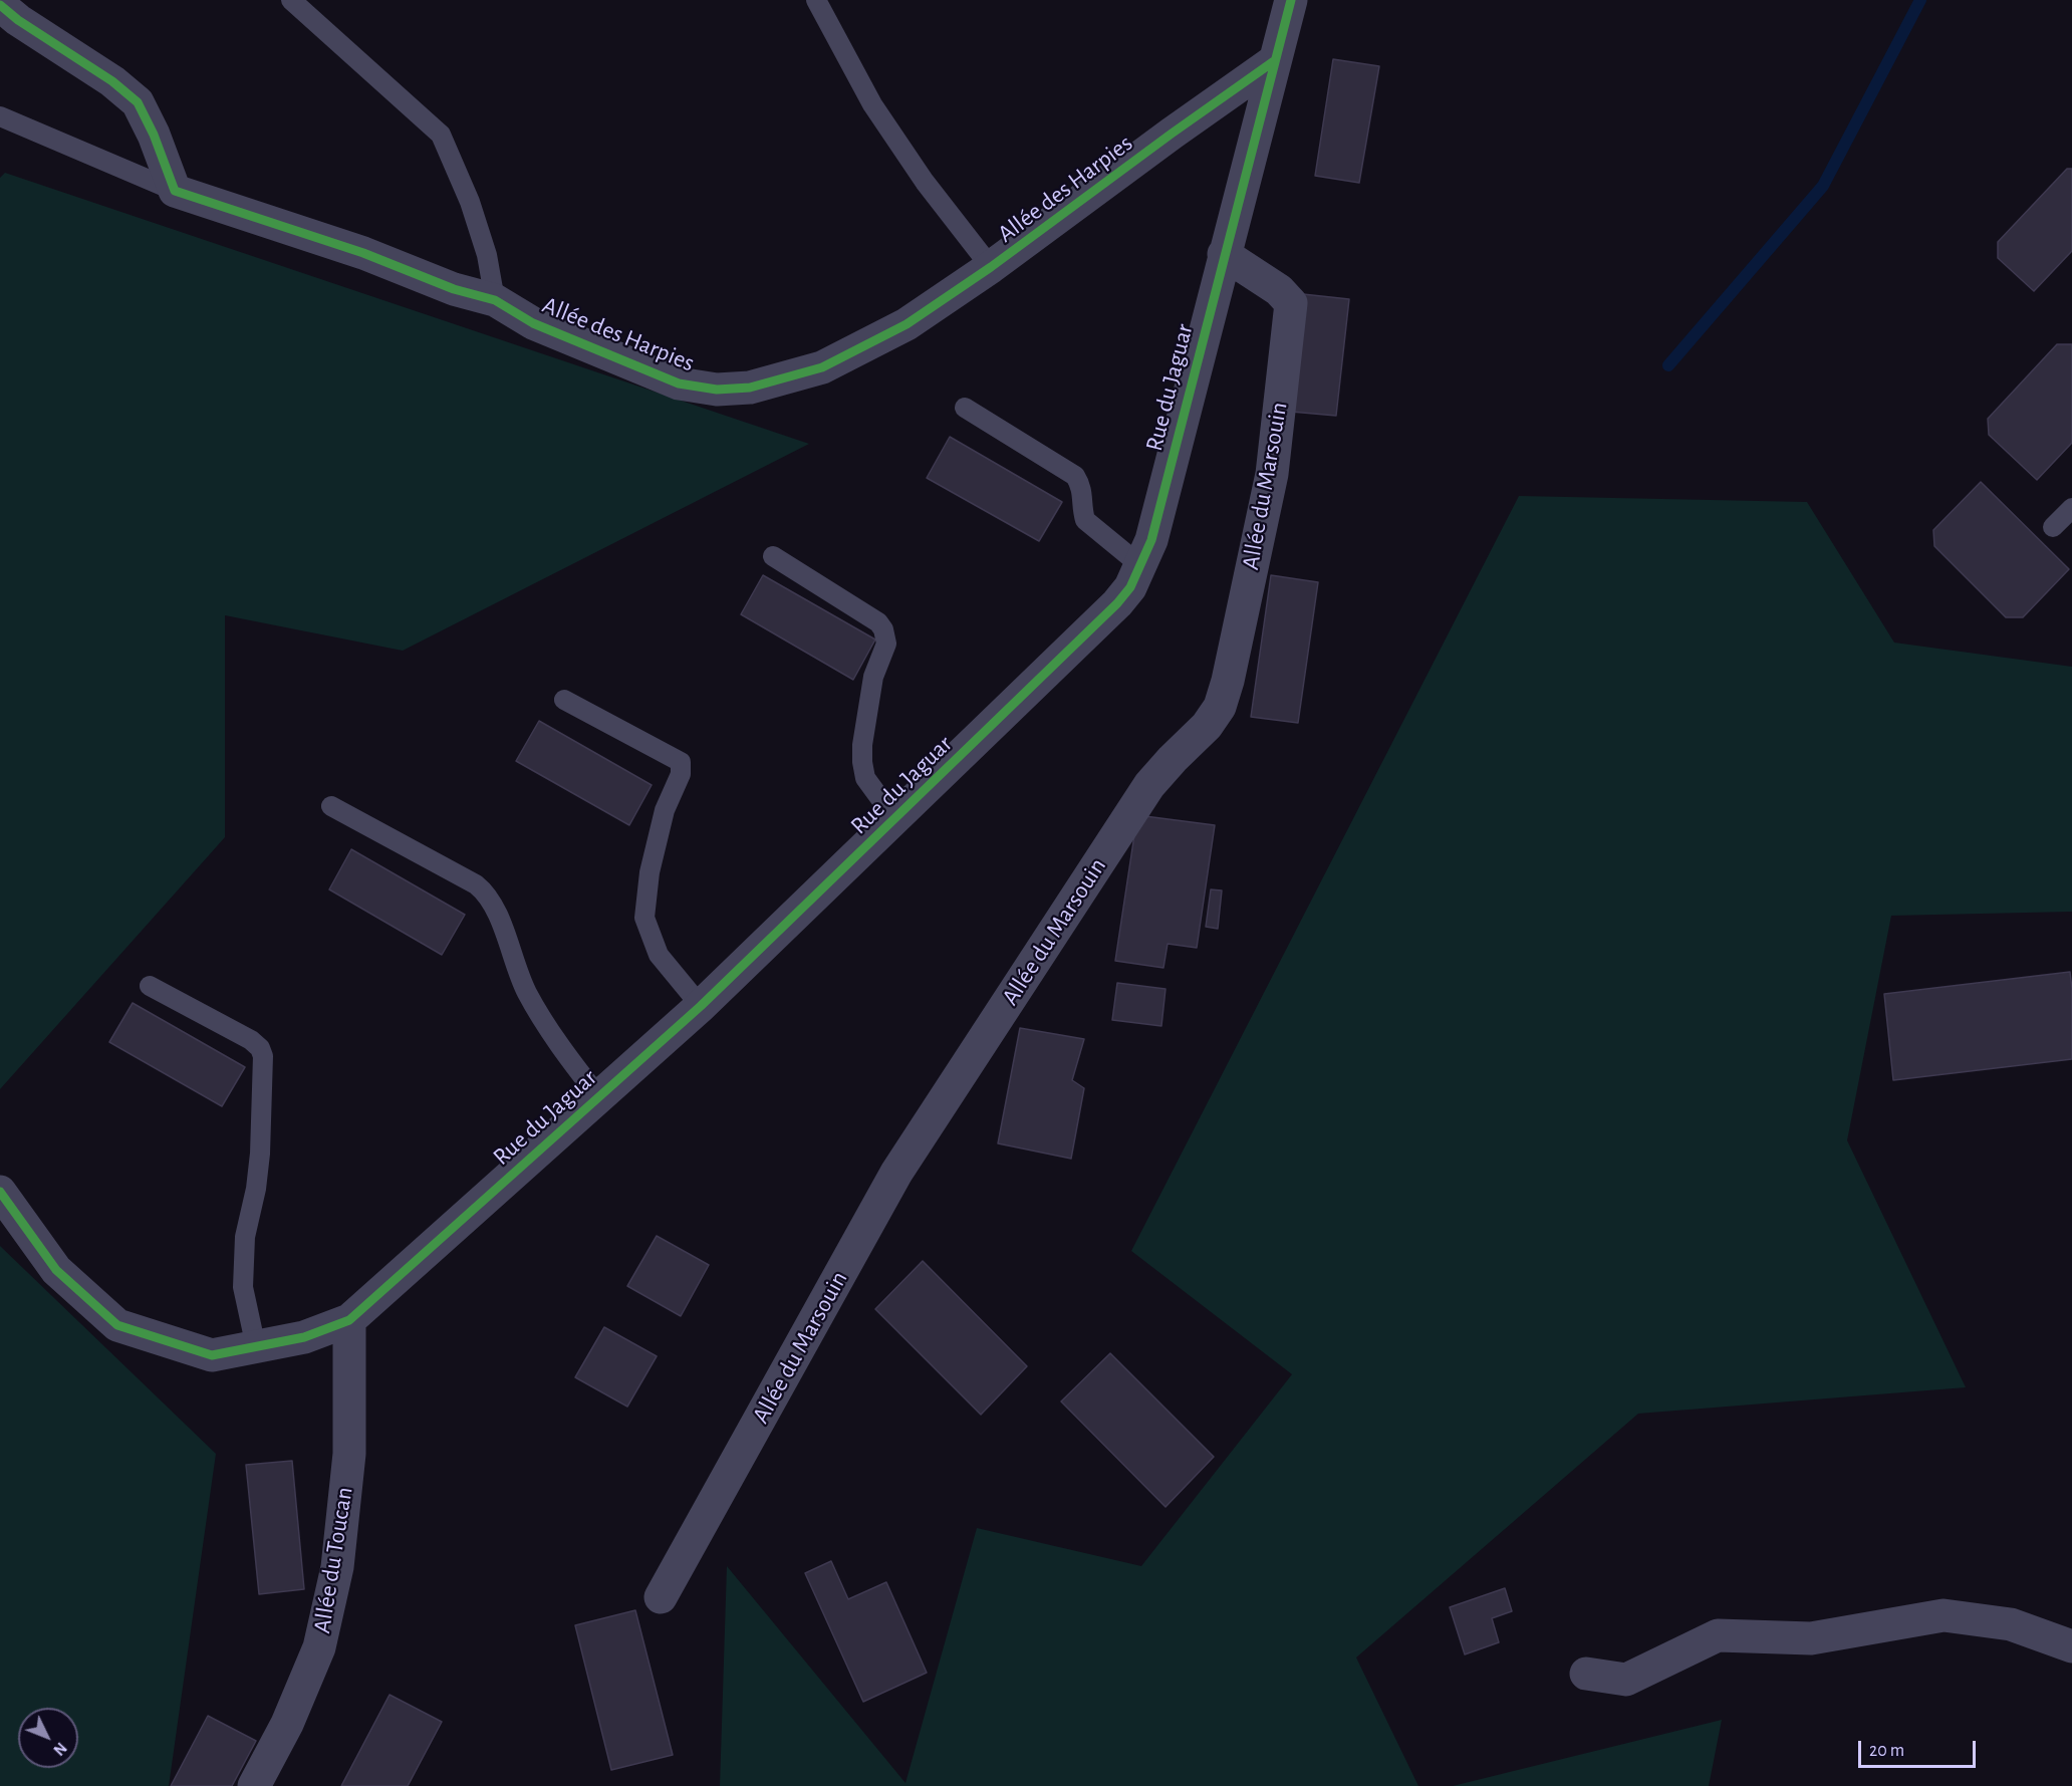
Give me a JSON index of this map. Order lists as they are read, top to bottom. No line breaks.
{"streets":{"street":["Allée des Harpies","Rue du Jaguar","Allée du Marsouin","Allée du Toucan"]},"crossings":[["Allée des Harpies","Rue du Jaguar"],["Rue du Jaguar","Allée du Marsouin"],["Rue du Jaguar","Allée du Toucan"]],"scale_bar":"20 m","north":"bottom right"}
